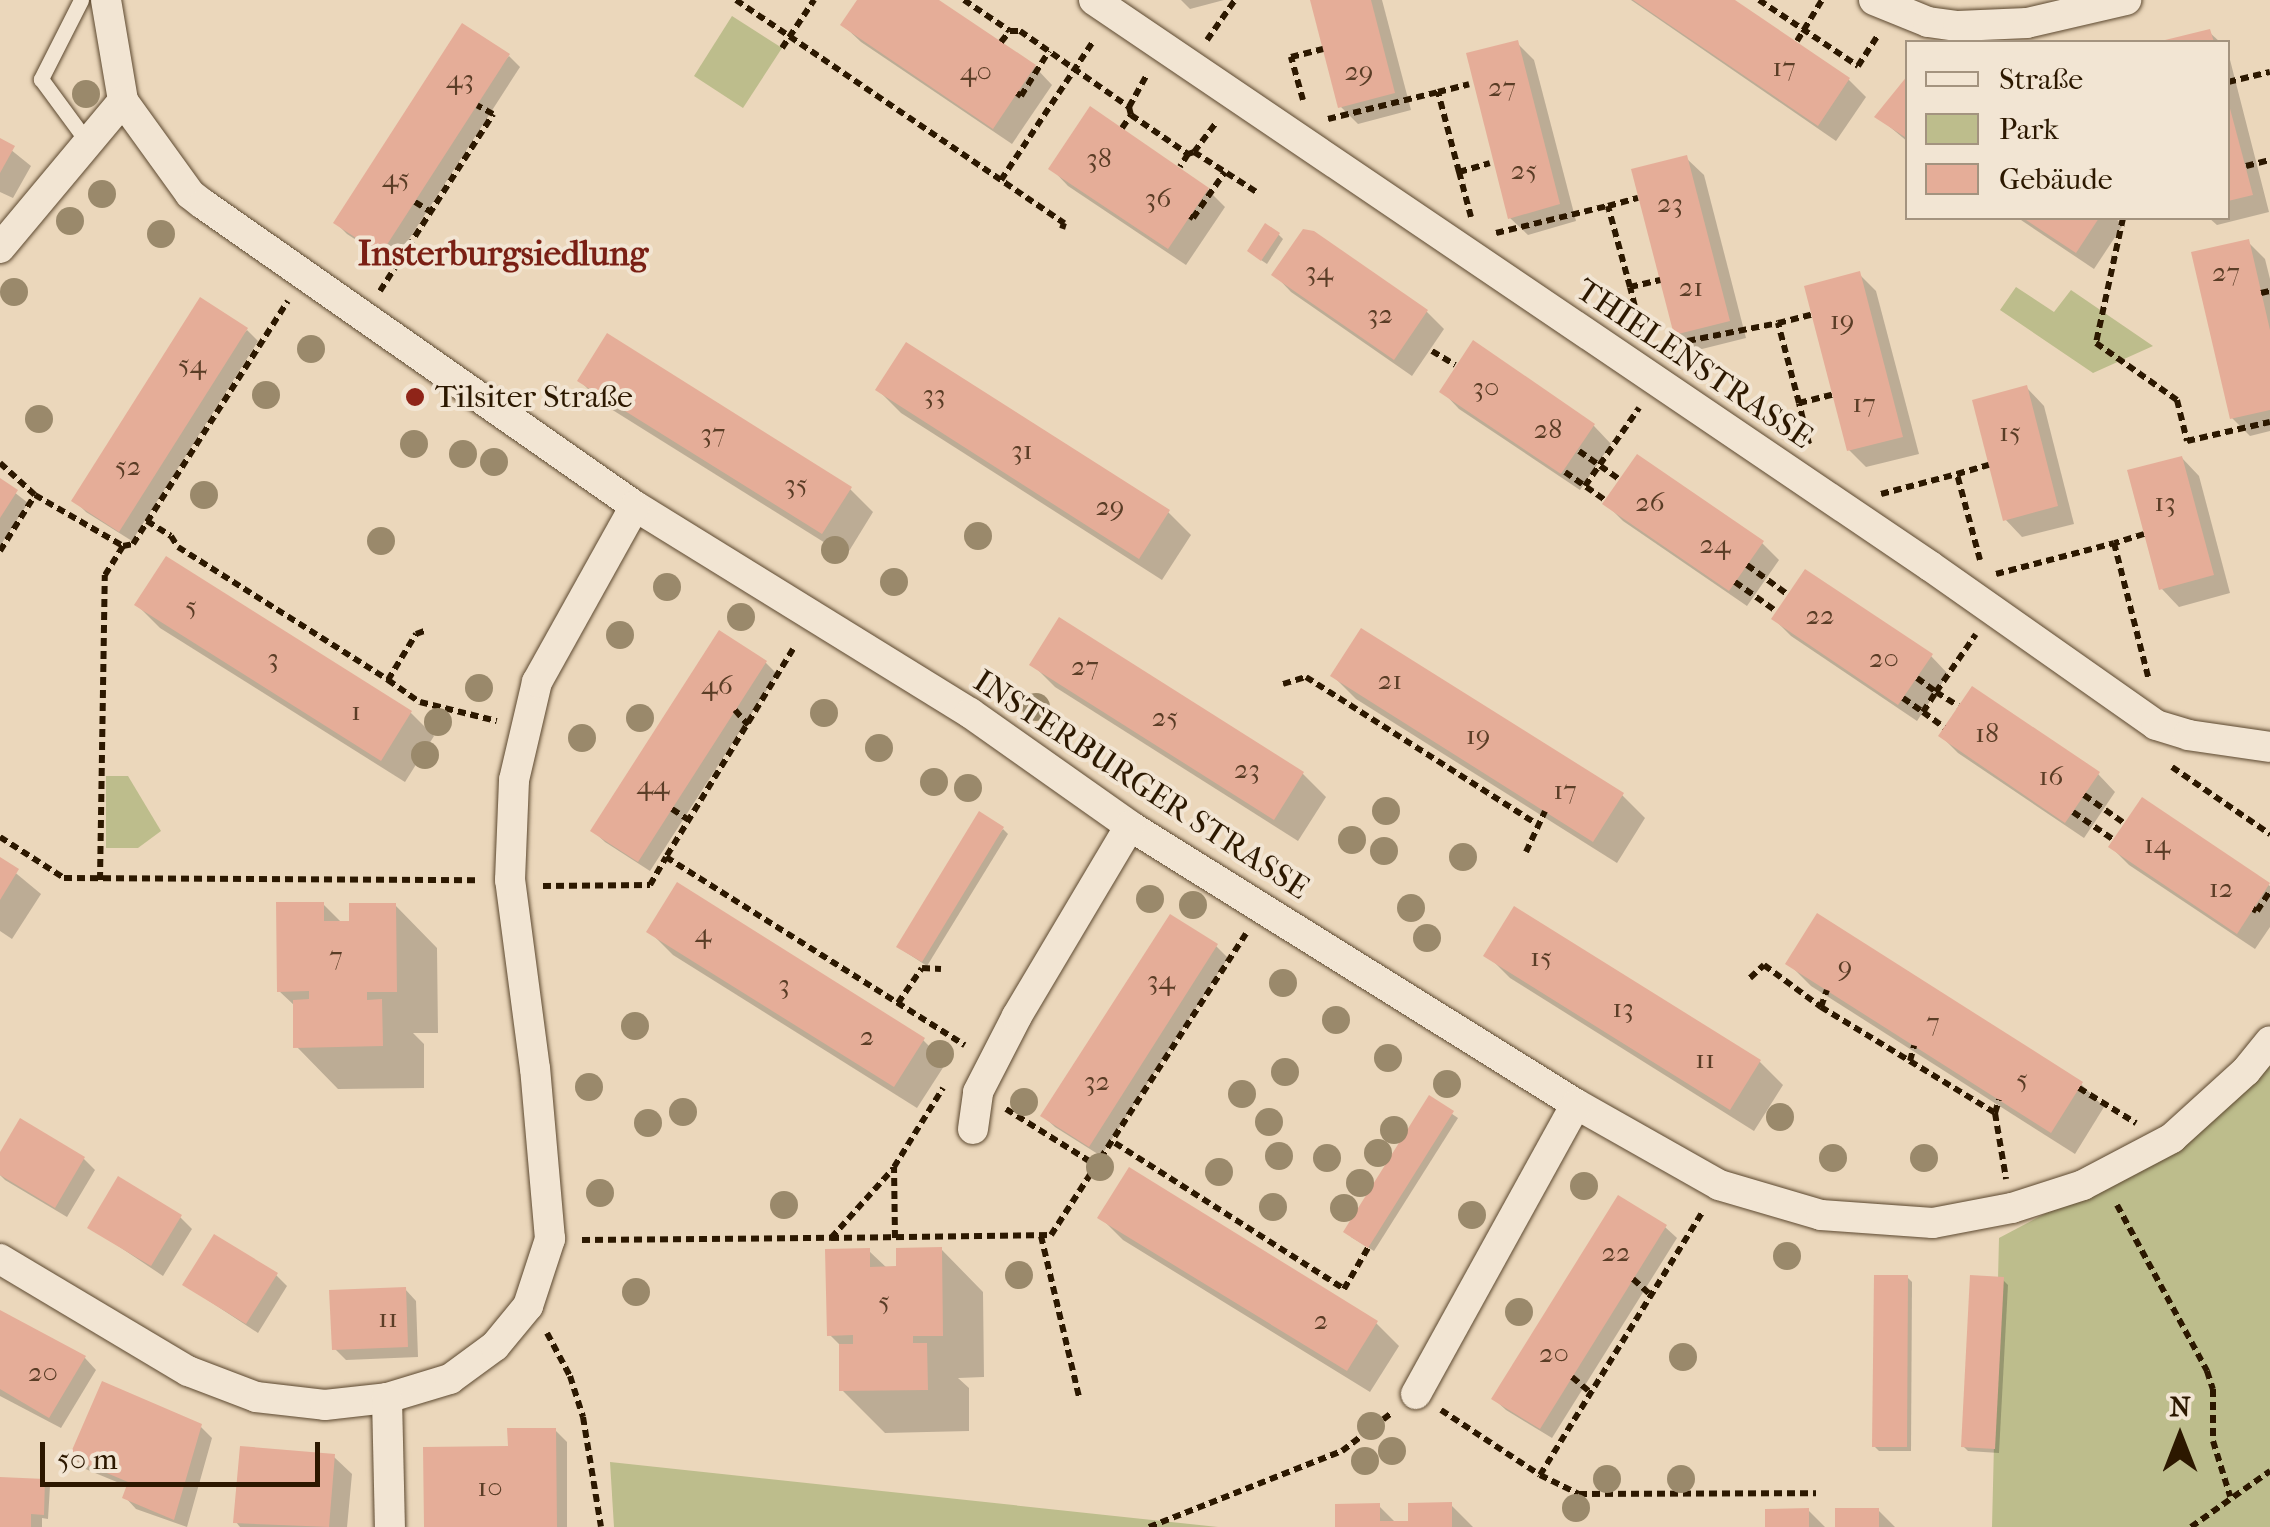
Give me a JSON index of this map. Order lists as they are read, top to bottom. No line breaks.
{"streets":{"street":["THIELENSTRASSE","INSTERBURGER STRASSE"]},"districts":["Insterburgsiedlung"],"places":["Tilsiter Straße"],"house_numbers":["17","40","29","43","27","38","25","45","36","23","34","27","21","32","19","54","30","33","17","28","15","37","31","52","35","26","13","29","24","5","22","3","20","27","21","46","1","25","18","19","23","16","44","17","14","12","4","7","15","9","34","3","13","7","2","11","5","32","22","5","11","2","20","20","10"],"legend":["Straße","Park","Gebäude"],"scale_bar":"50 m","north":"top"}
